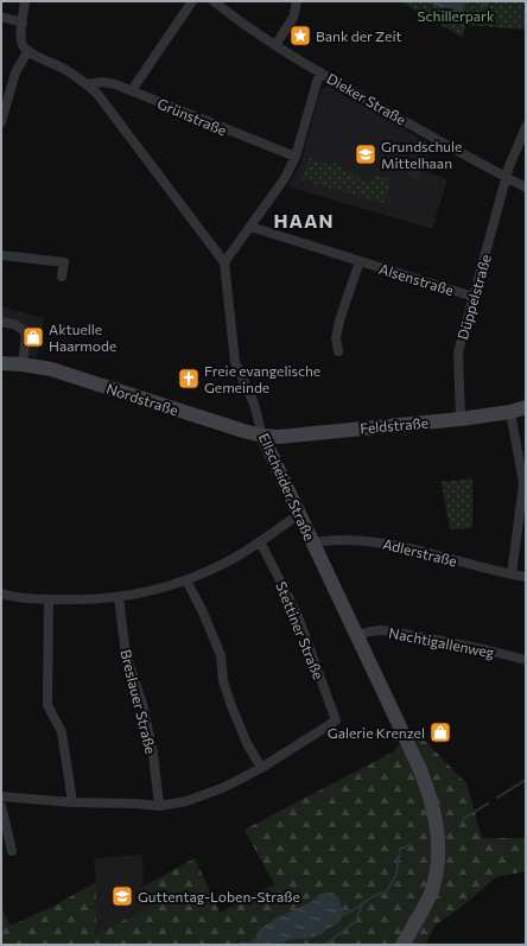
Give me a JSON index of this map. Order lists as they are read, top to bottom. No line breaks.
{"streets":{"street":["Dieker Straße","Grünstraße","Alsenstraße","Düppelstraße","Nordstraße","Feldstraße","Ellscheider Straße","Adlerstraße","Stettiner Straße","Nachtigallenweg","Breslauer Straße"]},"crossings":[["Dieker Straße","Düppelstraße"],["Alsenstraße","Düppelstraße"],["Düppelstraße","Feldstraße"],["Nordstraße","Feldstraße"],["Nordstraße","Ellscheider Straße"],["Feldstraße","Ellscheider Straße"],["Ellscheider Straße","Adlerstraße"],["Ellscheider Straße","Nachtigallenweg"]],"districts":["HAAN"],"parks":["Schillerpark"],"places":{"place":["Bank der Zeit"],"school or university":["Grundschule Mittelhaan","Guttentag-Loben-Straße"],"shop":["Aktuelle Haarmode","Galerie Krenzel"],"church":["Freie evangelische Gemeinde"]}}
